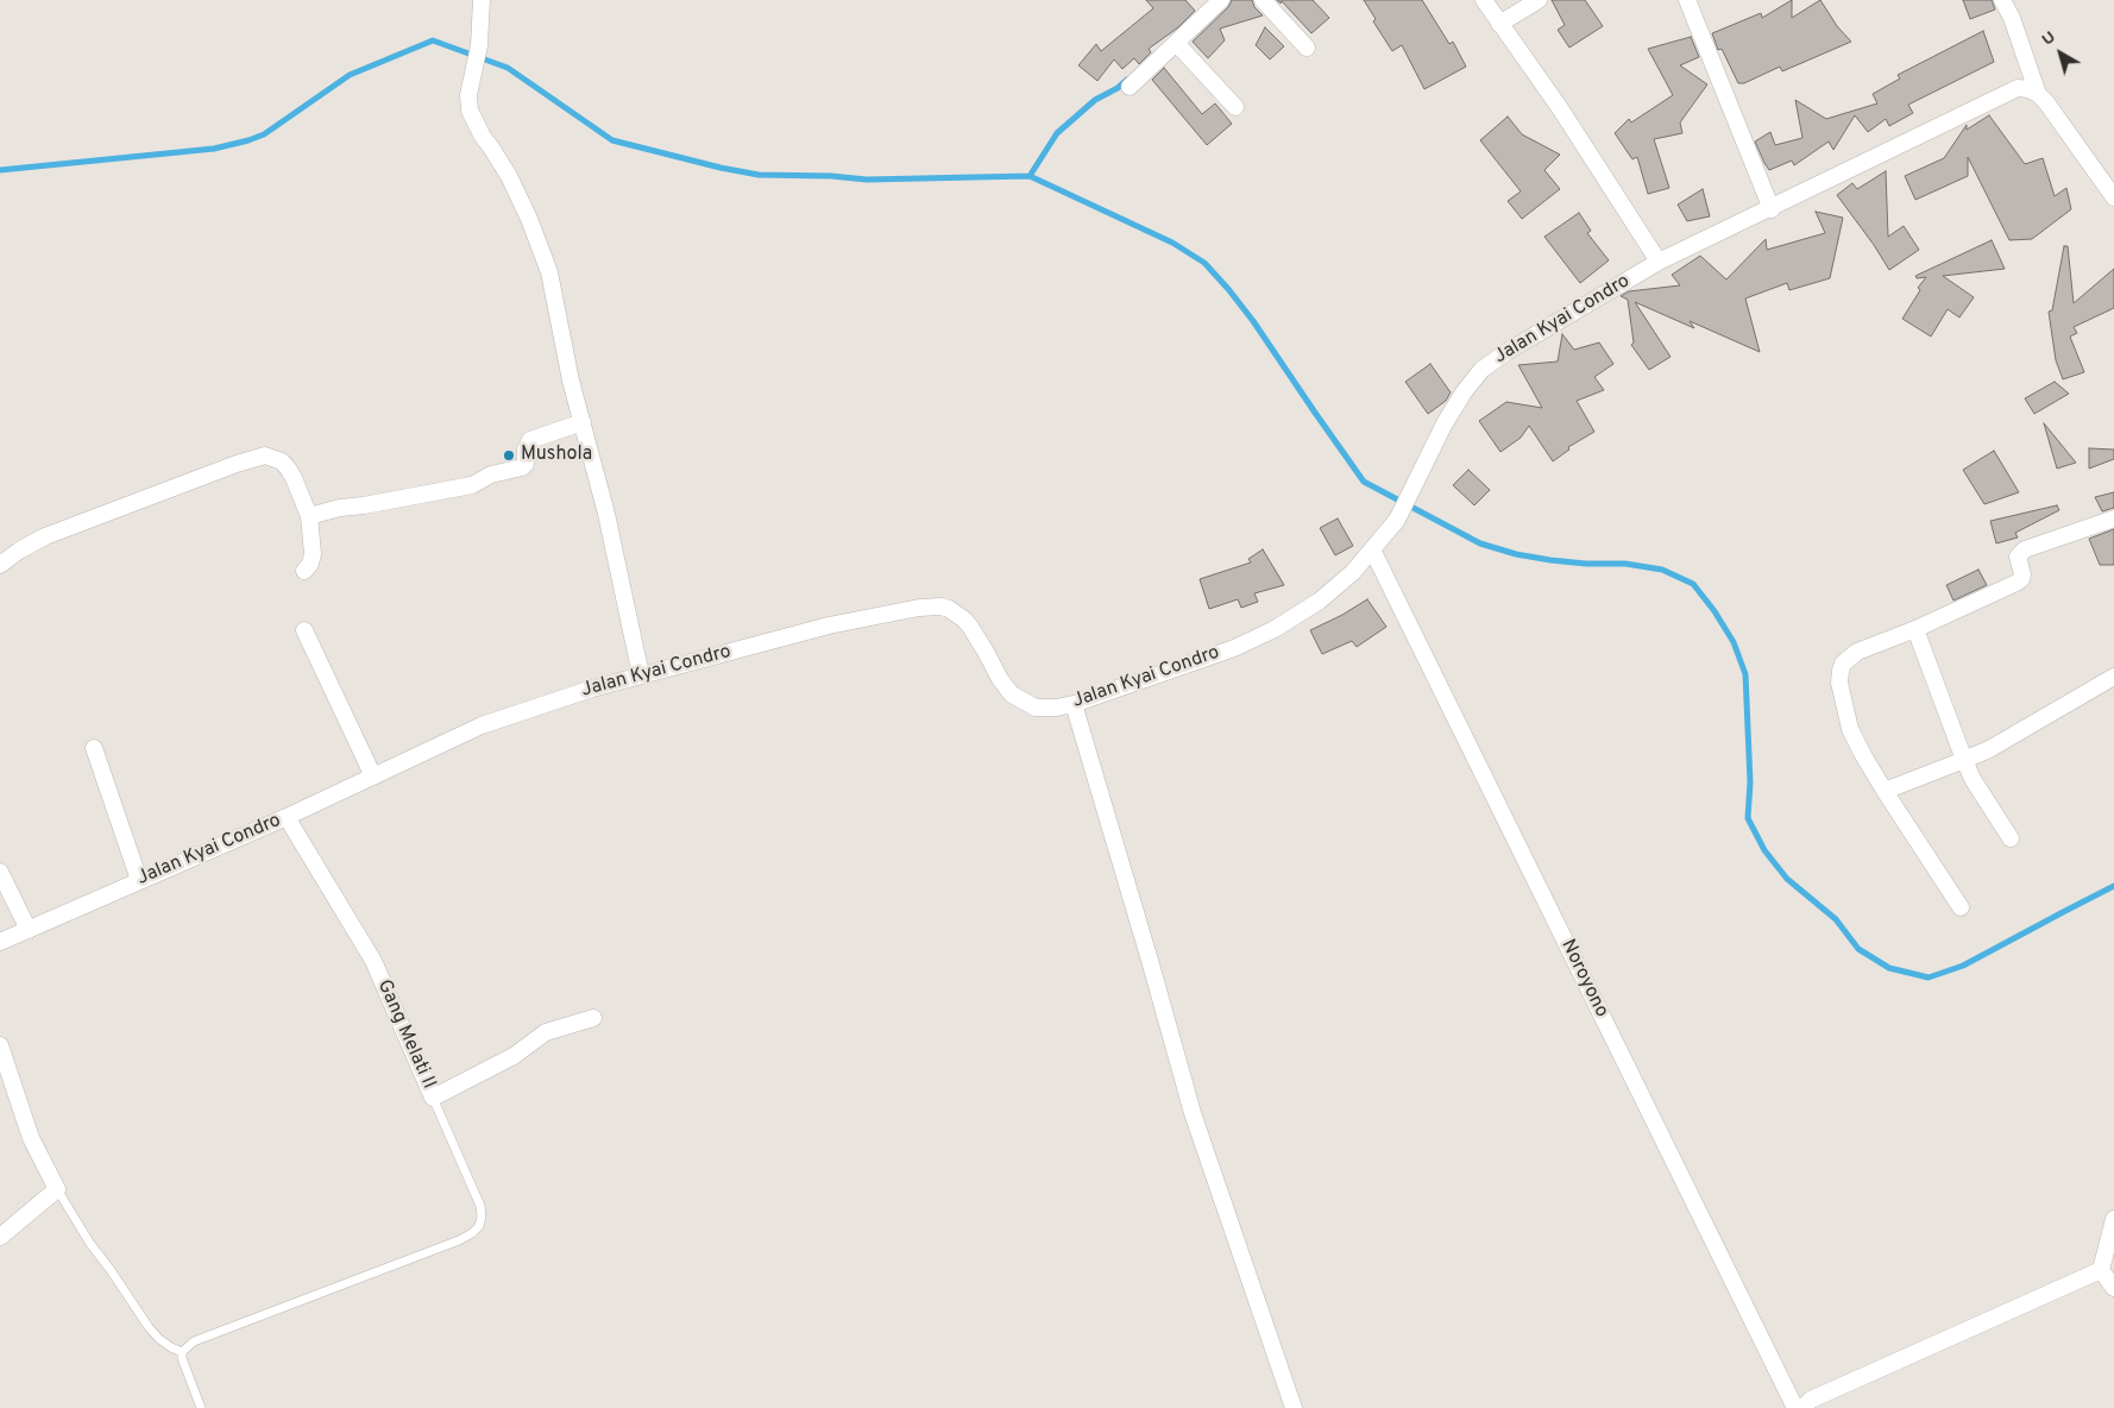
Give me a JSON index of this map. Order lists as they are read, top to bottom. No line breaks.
{"streets":{"street":["Jalan Kyai Condro","Noroyono","Gang Melati II"]},"crossings":[["Jalan Kyai Condro","Noroyono"],["Jalan Kyai Condro","Gang Melati II"]],"places":["Mushola"],"north":"top left"}
